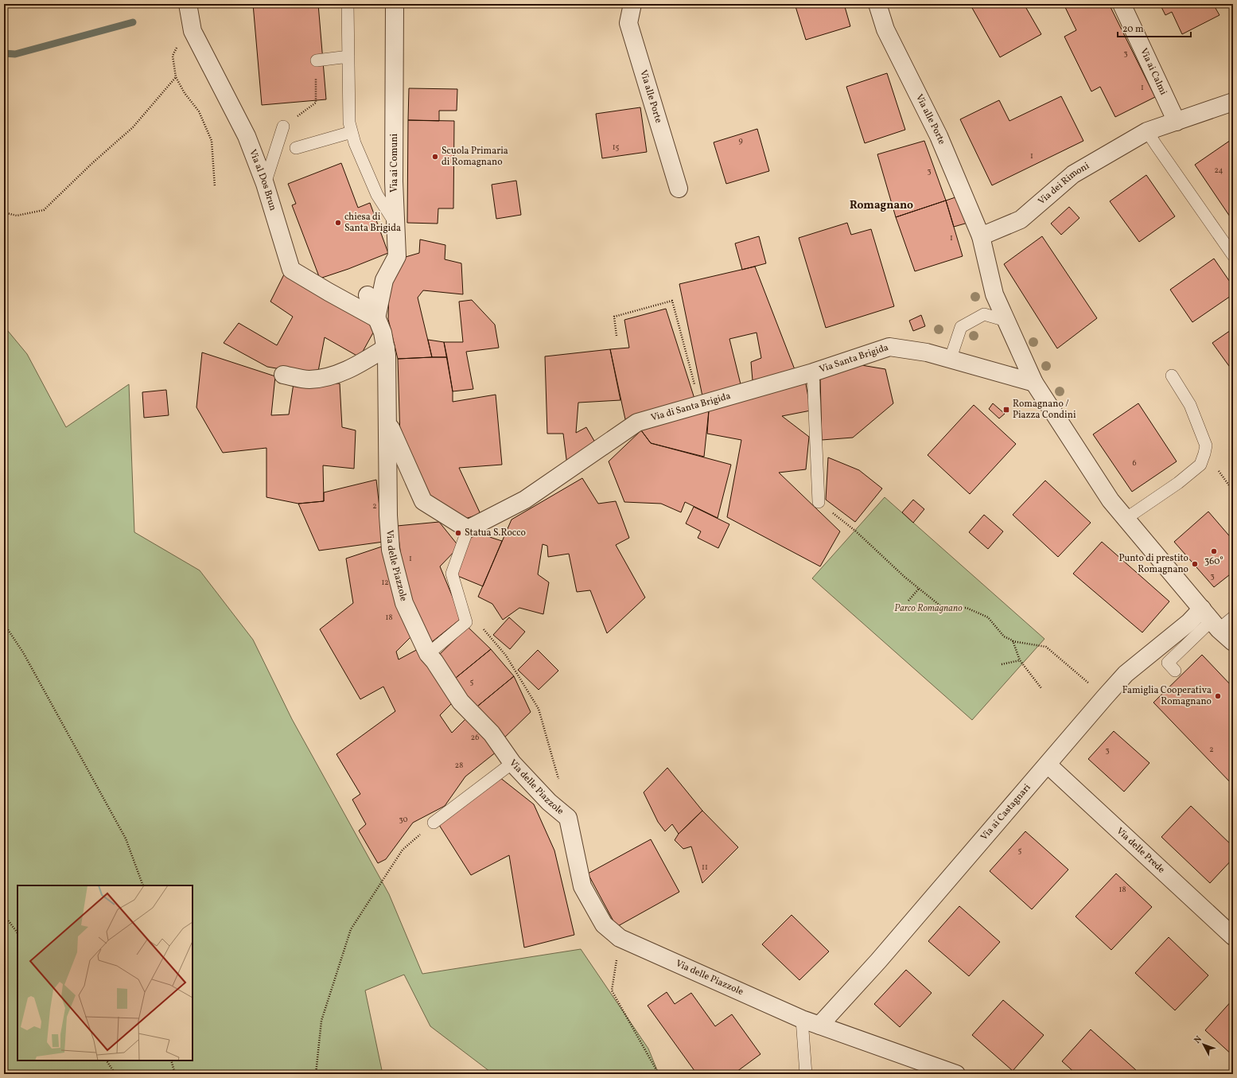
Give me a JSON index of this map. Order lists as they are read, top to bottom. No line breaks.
{"streets":{"street":["Via ai Calmi","Via alle Porte","Via ai Comuni","Via al Dos Brun","Via dei Rimoni","Via Santa Brigida","Via di Santa Brigida","Via delle Piazzole","Via ai Castagnari","Via delle Prede"]},"crossings":[["Via ai Calmi","Via dei Rimoni"],["Via alle Porte","Via dei Rimoni"],["Via alle Porte","Via Santa Brigida"],["Via alle Porte","Via ai Castagnari"],["Via ai Comuni","Via al Dos Brun"],["Via ai Comuni","Via delle Piazzole"],["Via al Dos Brun","Via delle Piazzole"],["Via Santa Brigida","Via di Santa Brigida"],["Via delle Piazzole","Via ai Castagnari"],["Via ai Castagnari","Via delle Prede"]],"districts":["Romagnano"],"parks":["Parco Romagnano"],"places":{"other":["Scuola Primaria di Romagnano","chiesa di Santa Brigida","Statua S.Rocco","360°","Punto di prestito Romagnano","Famiglia Cooperativa Romagnano"],"transit":["Romagnano / Piazza Condini"]},"house_numbers":["3","1","9","15","1","24","3","1","6","2","1","3","12","18","5","26","2","3","28","30","5","11","18"],"scale_bar":"20 m","north":"top left"}
